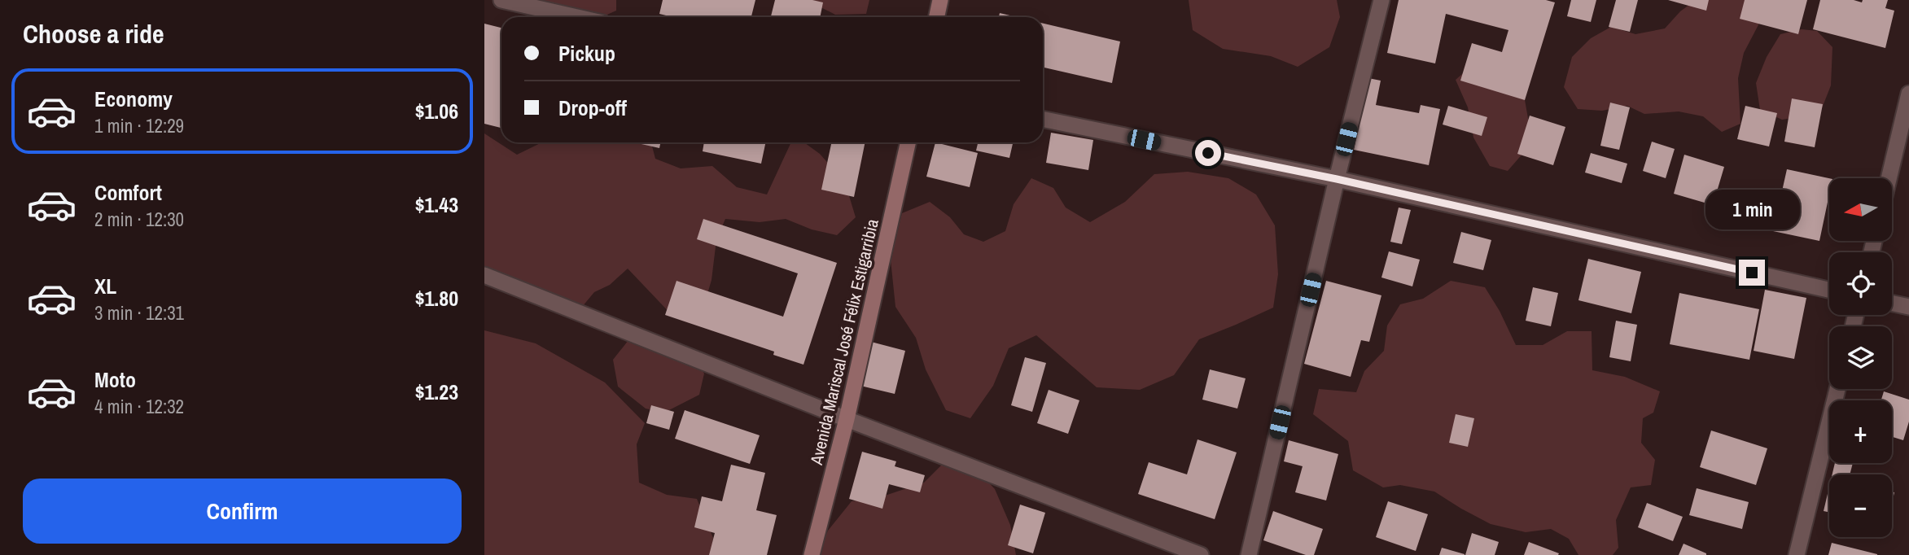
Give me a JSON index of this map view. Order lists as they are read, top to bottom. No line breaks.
{"streets":{"main road":["Avenida Mariscal José Félix Estigarribia"]},"north":"left","page":{"heading":"Choose a ride","banner":["Pickup","Drop-off"],"list":[{"name":"Economy","note":"1 min · 12:29","value":"$1.06"},{"name":"Comfort","note":"2 min · 12:30","value":"$1.43"},{"name":"XL","note":"3 min · 12:31","value":"$1.80"},{"name":"Moto","note":"4 min · 12:32","value":"$1.23"}],"map_buttons":["+","−"],"bubble":"1 min","buttons":"Confirm"}}
